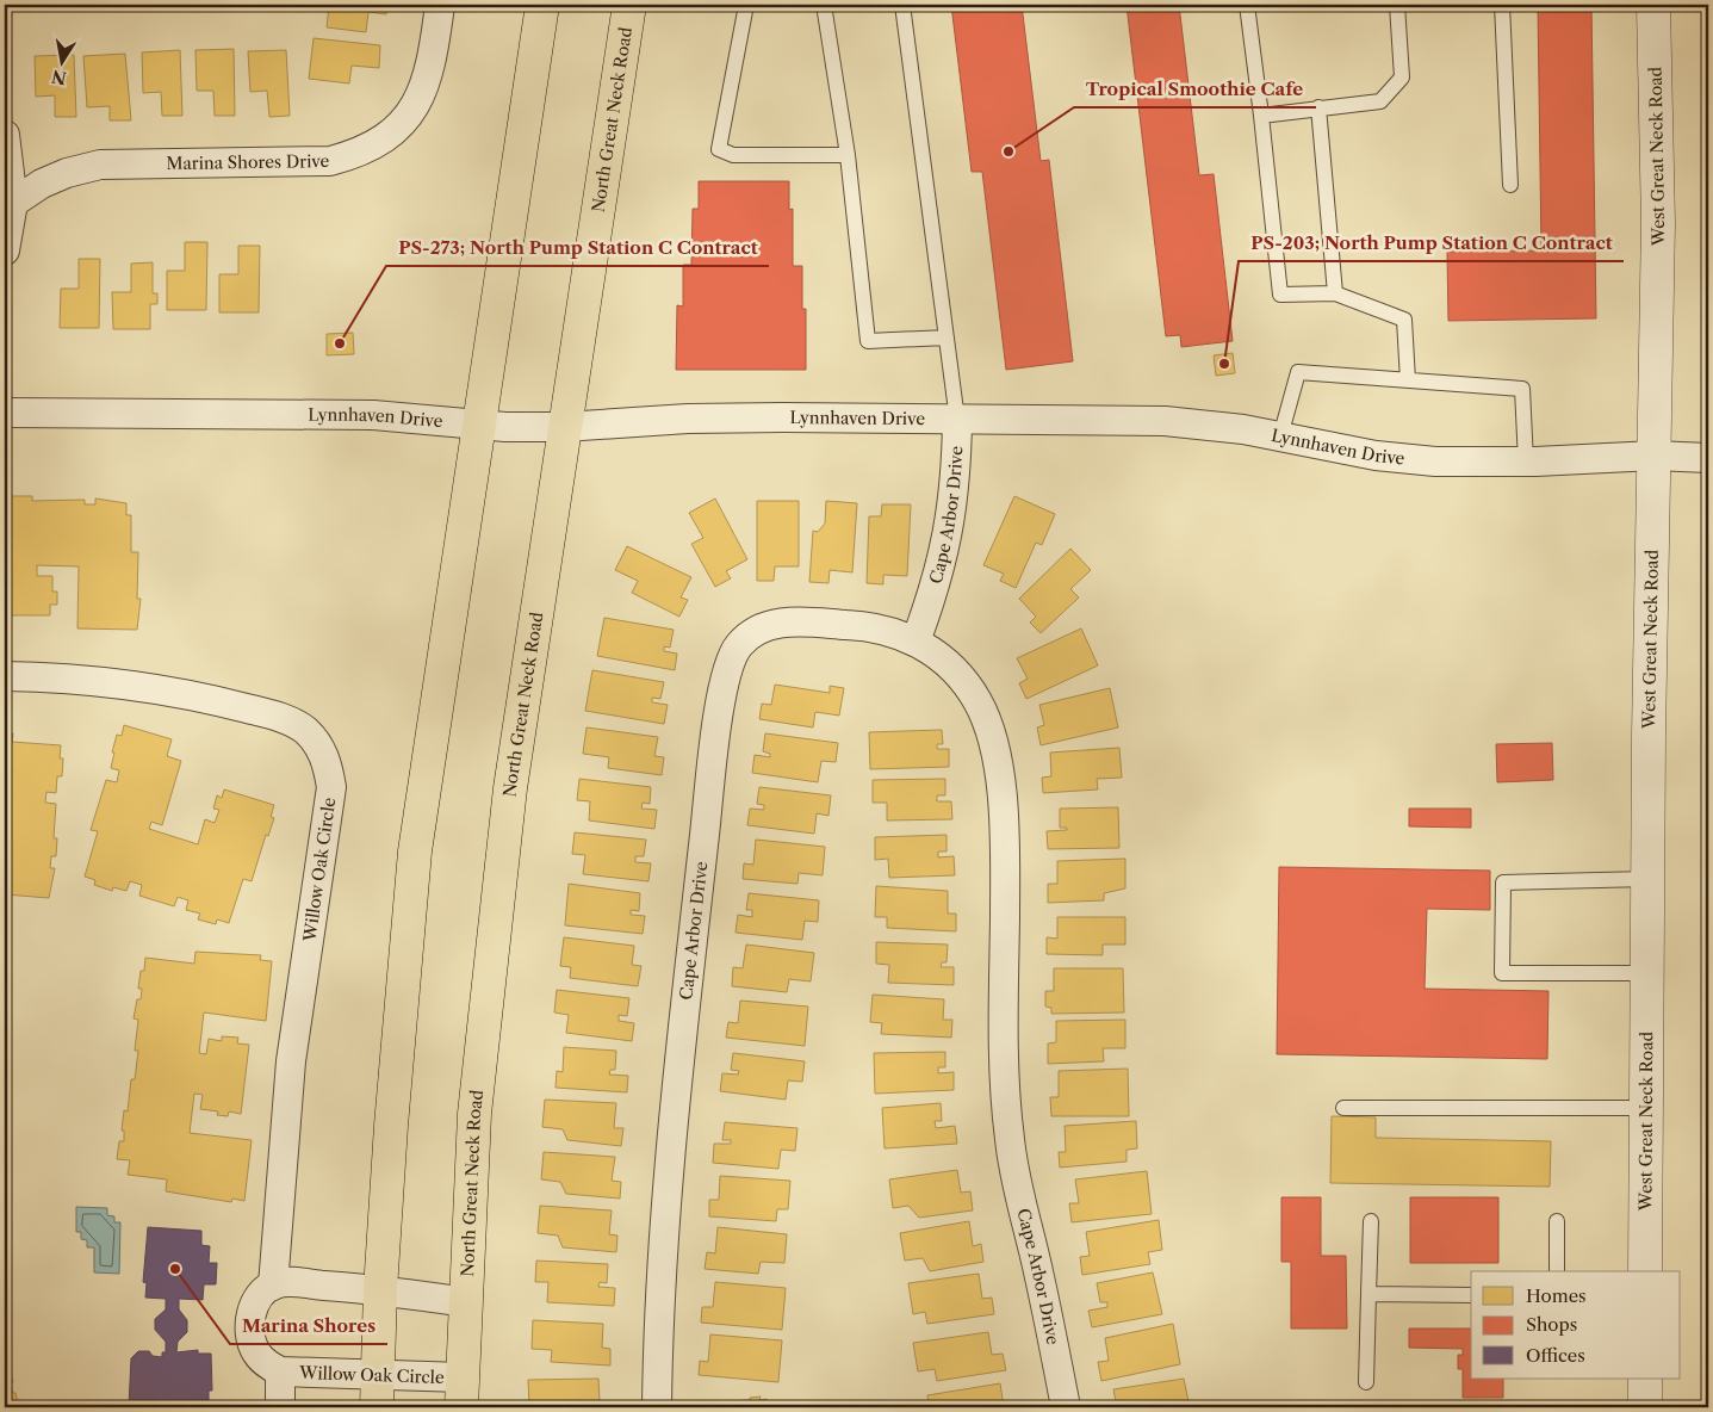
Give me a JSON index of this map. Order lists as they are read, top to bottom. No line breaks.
{"streets":{"main road":["North Great Neck Road"],"street":["West Great Neck Road","Marina Shores Drive","Lynnhaven Drive","Cape Arbor Drive","Willow Oak Circle"]},"crossings":[["North Great Neck Road","Lynnhaven Drive"],["North Great Neck Road","Willow Oak Circle"],["West Great Neck Road","Lynnhaven Drive"],["Lynnhaven Drive","Cape Arbor Drive"]],"places":["Tropical Smoothie Cafe","PS-273; North Pump Station C Contract","PS-203; North Pump Station C Contract","Marina Shores"],"legend":["Homes","Shops","Offices"],"north":"bottom"}
